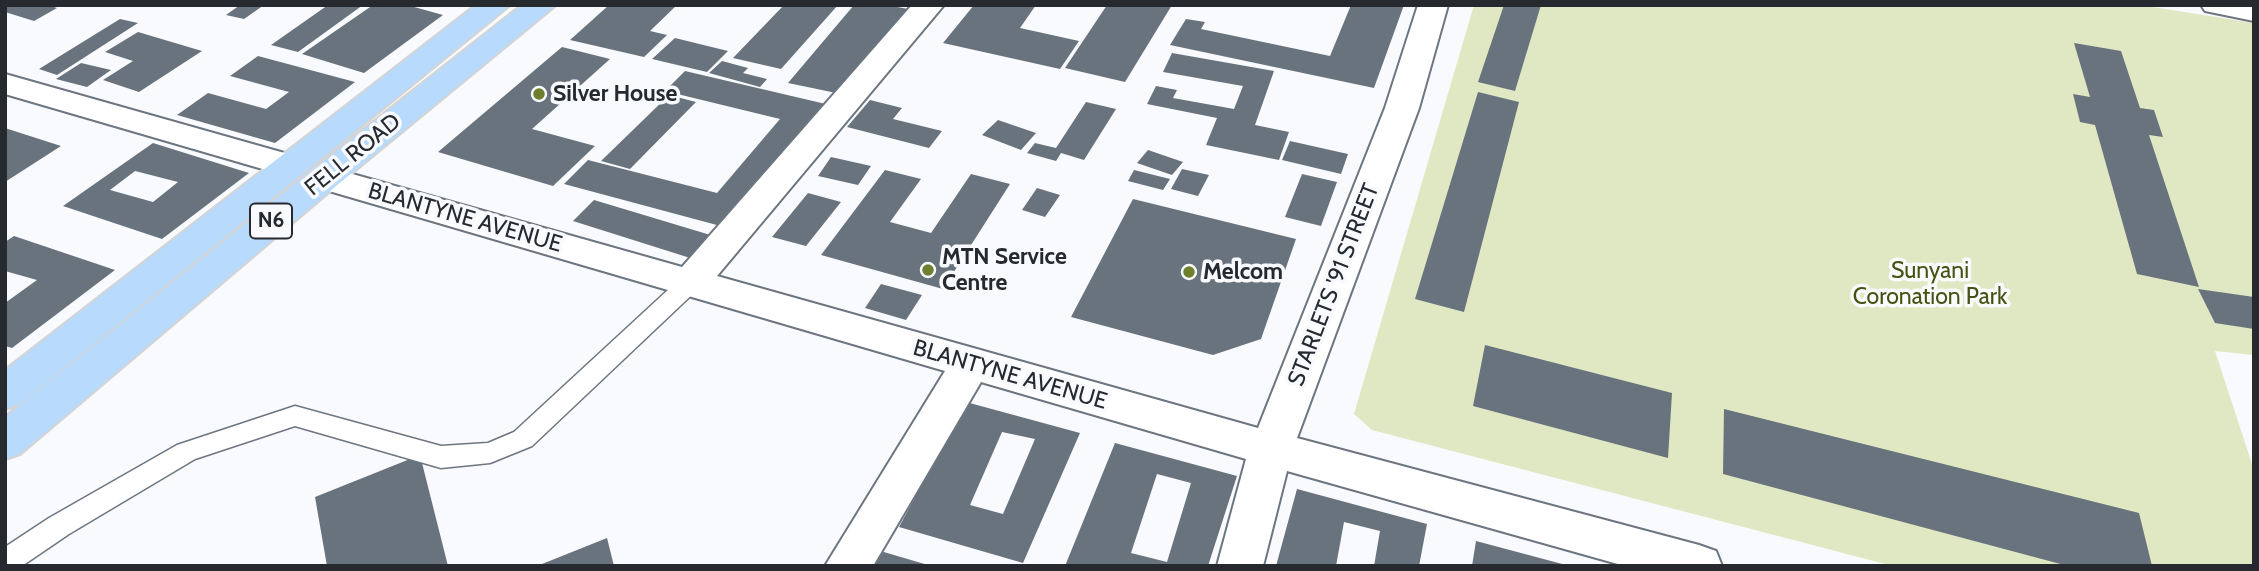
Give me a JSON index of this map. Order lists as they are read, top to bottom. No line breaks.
{"streets":{"main road":["FELL ROAD","N6"],"street":["BLANTYNE AVENUE","STARLETS '91 STREET"]},"crossings":[["FELL ROAD","BLANTYNE AVENUE"],["BLANTYNE AVENUE","STARLETS '91 STREET"]],"parks":["Sunyani Coronation Park"],"places":["Silver House","MTN Service Centre","Melcom"]}
